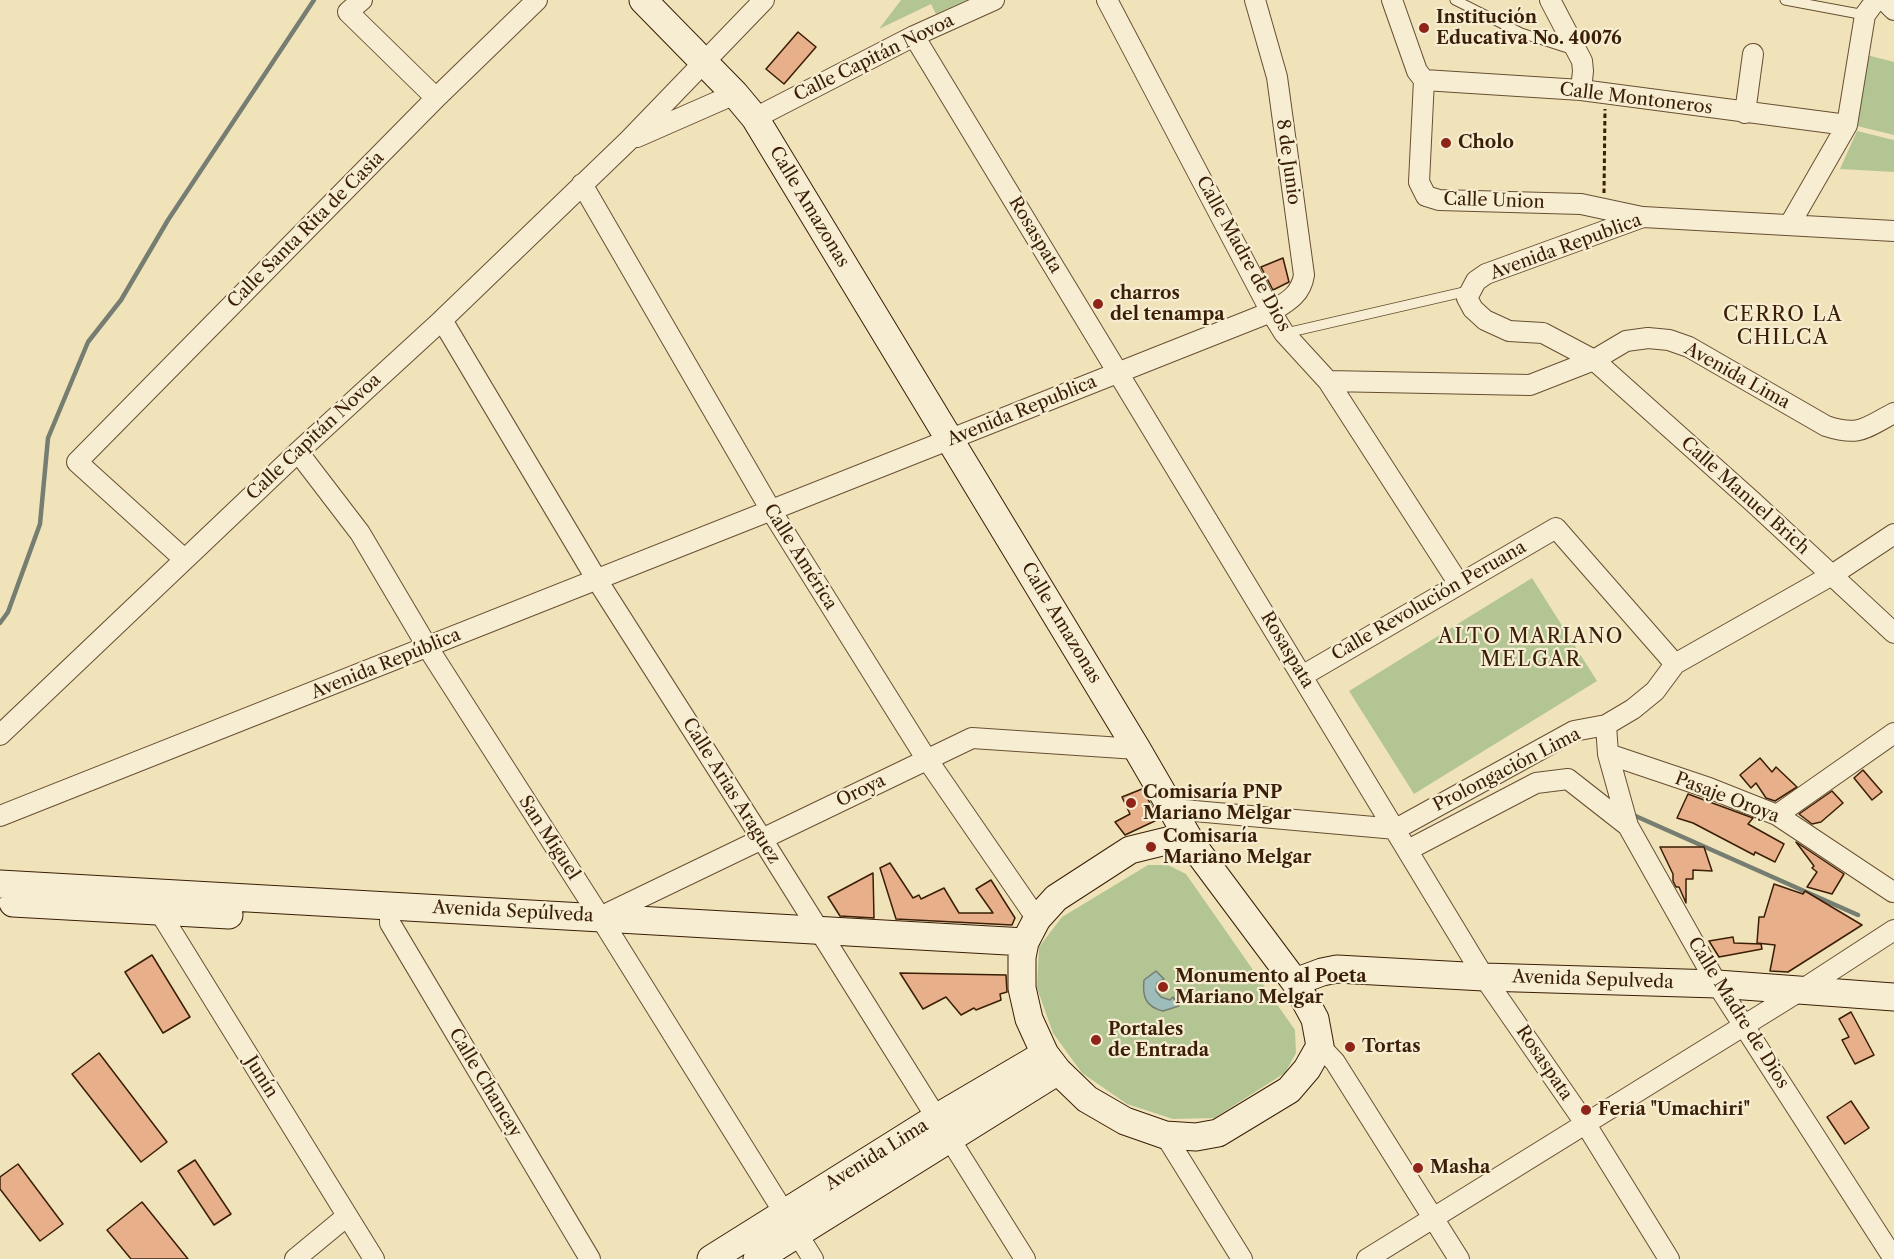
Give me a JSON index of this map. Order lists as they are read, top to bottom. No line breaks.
{"streets":{"street":["Calle Capitán Novoa","Calle Montoneros","8 de Junio","Calle Union","Calle Amazonas","Calle Santa Rita de Casia","Rosaspata","Avenida Republica","Calle Madre de Dios","Avenida Lima","Calle Manuel Brich","Calle América","Calle Revolución Peruana","Avenida República","Prolongación Lima","Calle Arias Araguez","Oroya","Pasaje Oroya","San Miguel","Avenida Sepúlveda","Avenida Sepulveda","Junín","Calle Chancay"]},"crossings":[["Calle Capitán Novoa","Calle Amazonas"],["Calle Capitán Novoa","Calle Santa Rita de Casia"],["Calle Capitán Novoa","Rosaspata"],["Calle Capitán Novoa","Calle América"],["Calle Capitán Novoa","Calle Arias Araguez"],["Calle Capitán Novoa","San Miguel"],["Calle Montoneros","Calle Union"],["8 de Junio","Avenida Republica"],["8 de Junio","Calle Madre de Dios"],["Calle Union","Avenida Republica"],["Calle Amazonas","Avenida Republica"],["Calle Amazonas","Oroya"],["Calle Amazonas","Avenida Sepulveda"],["Rosaspata","Avenida Republica"],["Rosaspata","Calle Revolución Peruana"],["Rosaspata","Prolongación Lima"],["Rosaspata","Avenida Sepulveda"],["Avenida Republica","Calle Madre de Dios"],["Avenida Republica","Avenida Lima"],["Avenida Republica","Calle Manuel Brich"],["Avenida Republica","Calle América"],["Avenida Republica","Avenida República"],["Calle Madre de Dios","Avenida Lima"],["Calle Madre de Dios","Calle Revolución Peruana"],["Calle Madre de Dios","Pasaje Oroya"],["Calle Madre de Dios","Avenida Sepulveda"],["Avenida Lima","Calle Manuel Brich"],["Avenida Lima","Calle Arias Araguez"],["Avenida Lima","San Miguel"],["Calle Manuel Brich","Prolongación Lima"],["Calle América","Avenida República"],["Calle América","Oroya"],["Calle América","Avenida Sepúlveda"],["Calle Revolución Peruana","Prolongación Lima"],["Avenida República","Calle Arias Araguez"],["Avenida República","San Miguel"],["Calle Arias Araguez","Oroya"],["Calle Arias Araguez","Avenida Sepúlveda"],["Oroya","San Miguel"],["Oroya","Avenida Sepúlveda"],["San Miguel","Avenida Sepúlveda"],["Avenida Sepúlveda","Junín"],["Avenida Sepúlveda","Calle Chancay"]],"districts":["CERRO LA CHILCA","ALTO MARIANO MELGAR"],"places":["Institución Educativa No. 40076","Cholo","charros del tenampa","Comisaría PNP Mariano Melgar","Comisaría Mariano Melgar","Monumento al Poeta Mariano Melgar","Portales de Entrada","Tortas","Feria \"Umachiri\"","Masha"]}
